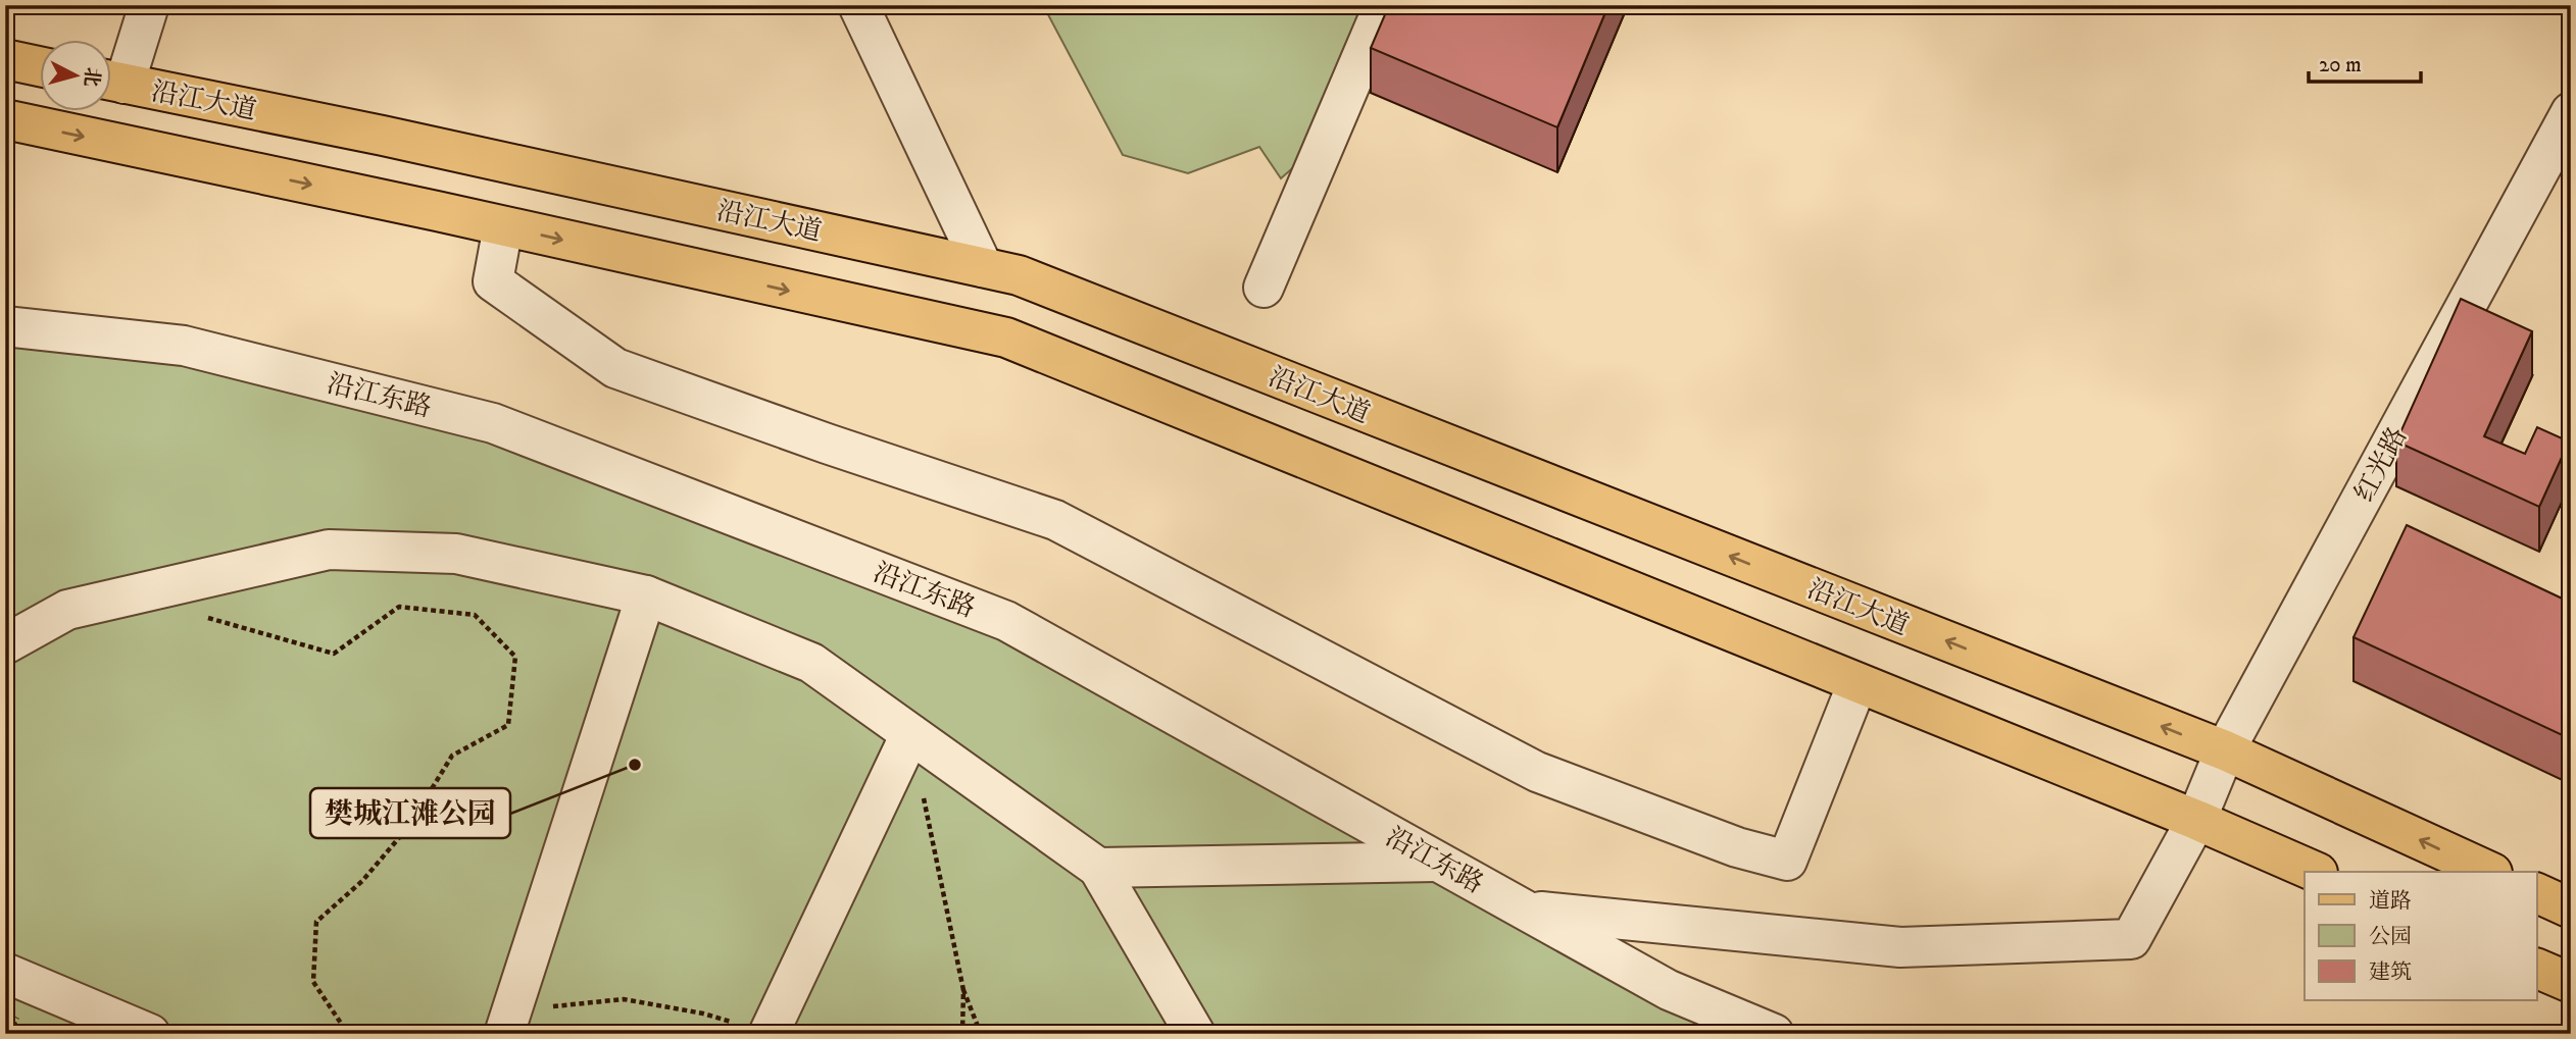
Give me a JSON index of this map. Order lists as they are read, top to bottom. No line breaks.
{"streets":{"main road":["沿江大道"],"street":["沿江东路","红光路"]},"crossings":[["沿江大道","红光路"],["沿江东路","红光路"]],"places":["樊城江滩公园"],"legend":["道路","公园","建筑"],"scale_bar":"20 m","north":"right"}
